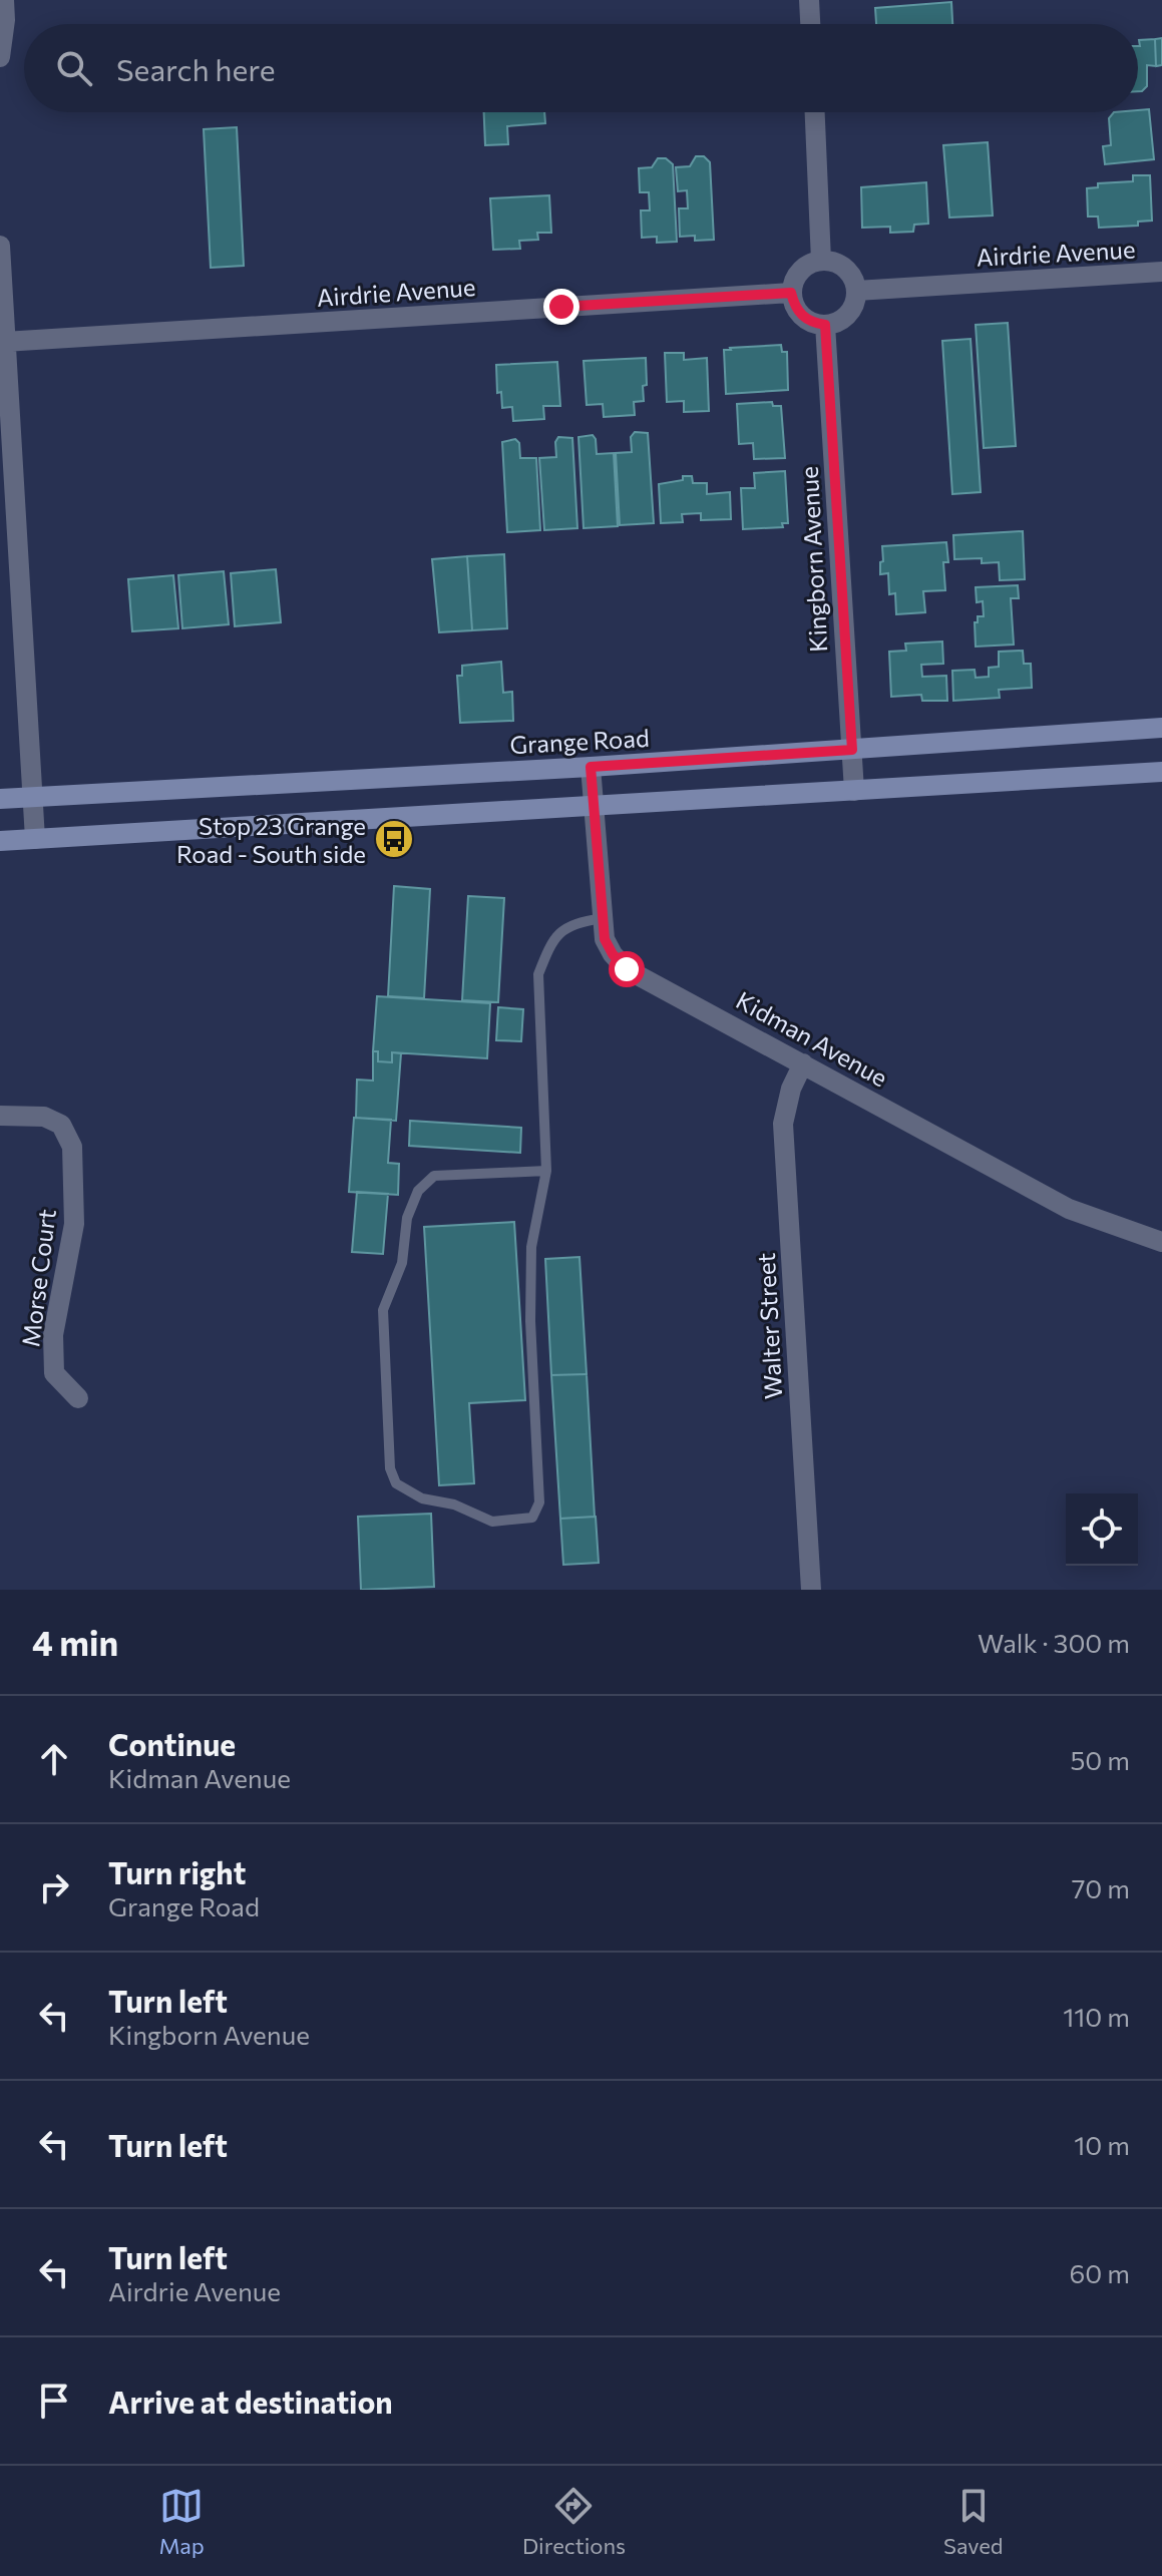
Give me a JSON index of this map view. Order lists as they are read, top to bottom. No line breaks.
{"streets":{"main road":["Grange Road"],"street":["Airdrie Avenue","Kingborn Avenue","Kidman Avenue","Morse Court","Walter Street"]},"crossings":[["Airdrie Avenue","Kingborn Avenue"],["Kingborn Avenue","Grange Road"],["Grange Road","Kidman Avenue"],["Kidman Avenue","Walter Street"]],"places":{"bus stop":["Stop 23 Grange Road - South side"]},"page":{"search":"Search here","heading":["4 min","Walk · 300 m"],"list":[["Continue","Kidman Avenue","50 m"],["Turn right","Grange Road","70 m"],["Turn left","Kingborn Avenue","110 m"],["Turn left","10 m"],["Turn left","Airdrie Avenue","60 m"],"Arrive at destination"],"nav":["Map","Directions","Saved"]}}
